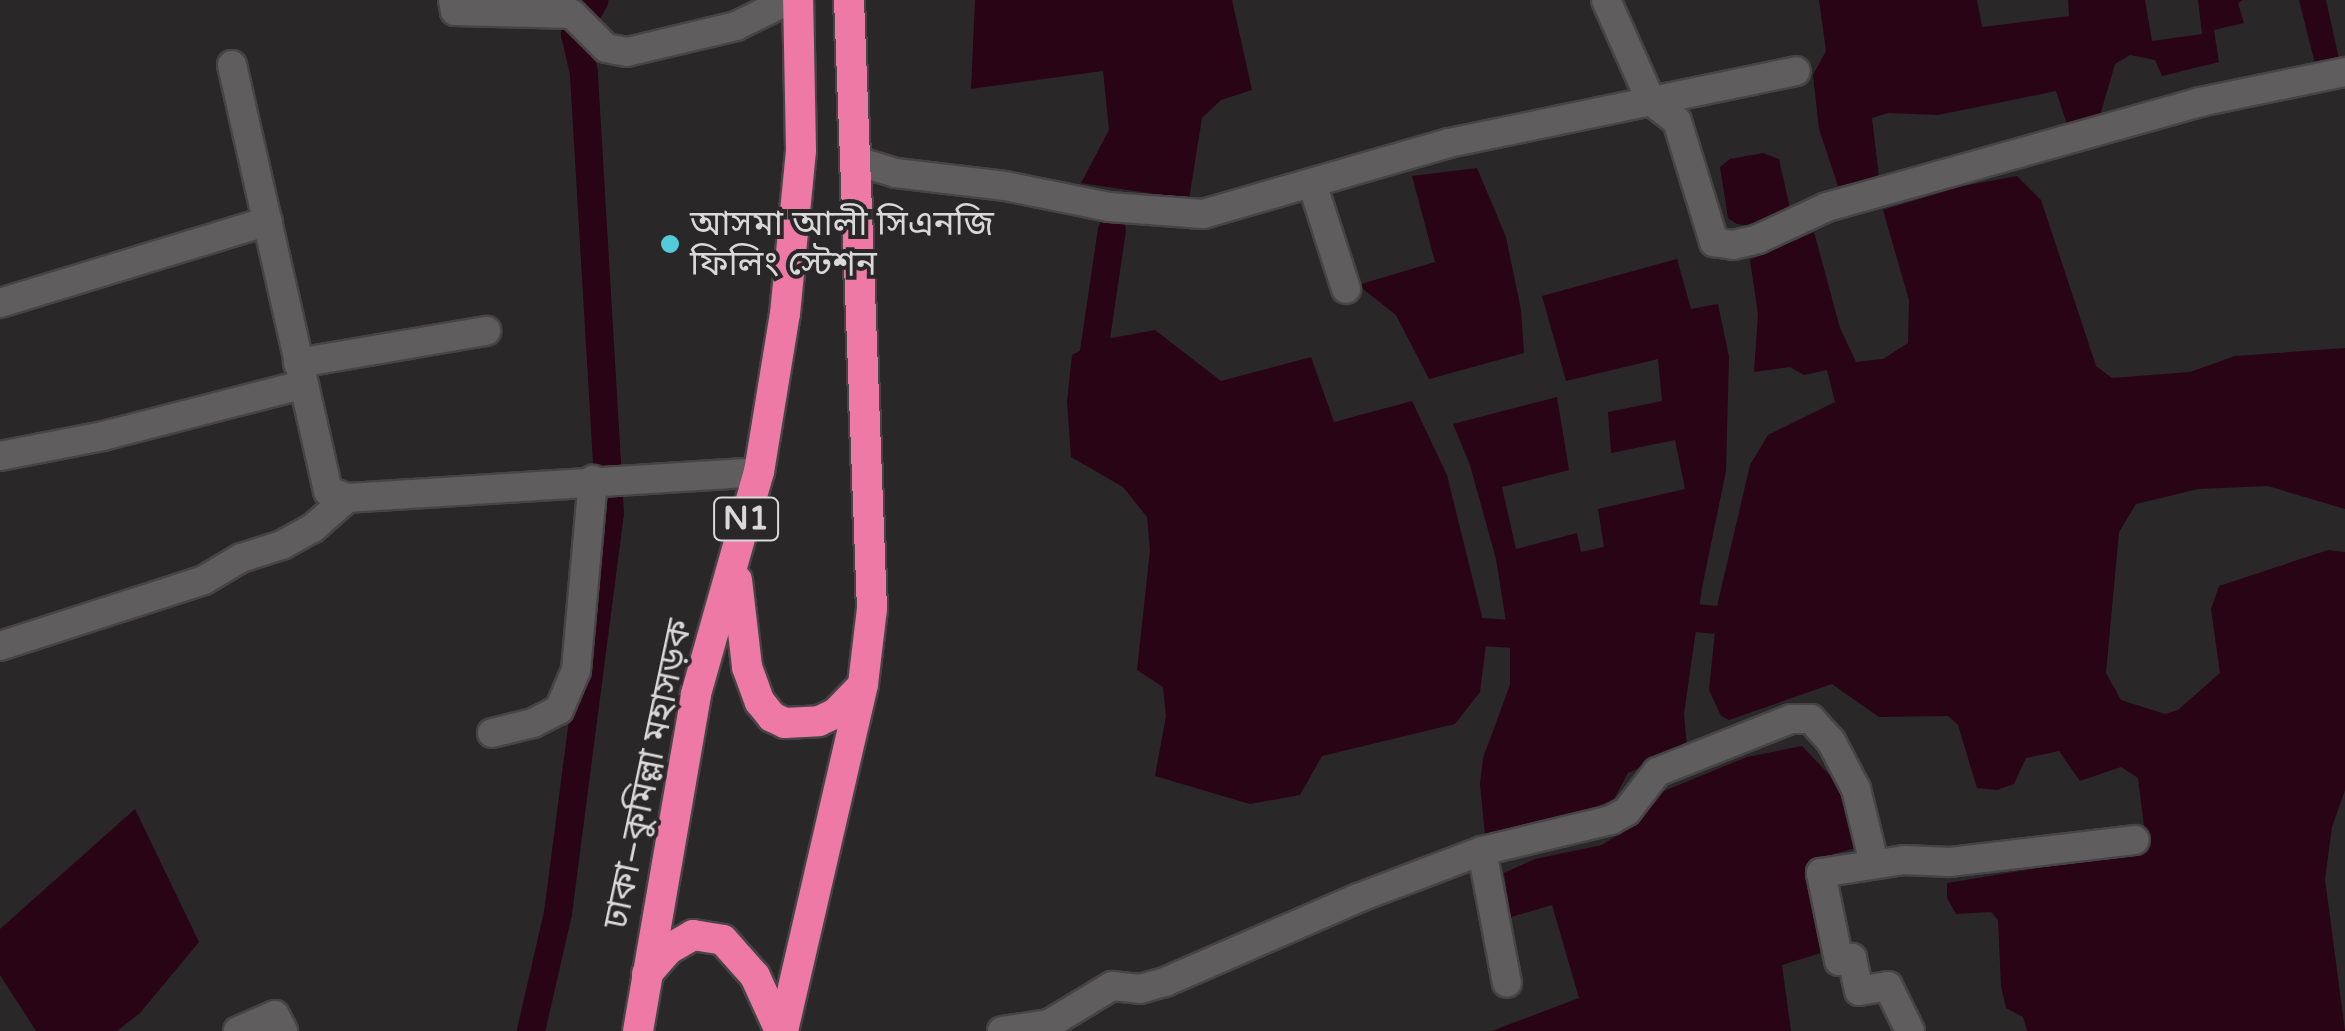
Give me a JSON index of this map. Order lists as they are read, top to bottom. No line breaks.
{"streets":{"highway":["N1","ঢাকা–কুমিল্লা মহাসড়ক"]},"places":["আসমা আলী সিএনজি ফিলিং স্টেশন"]}
